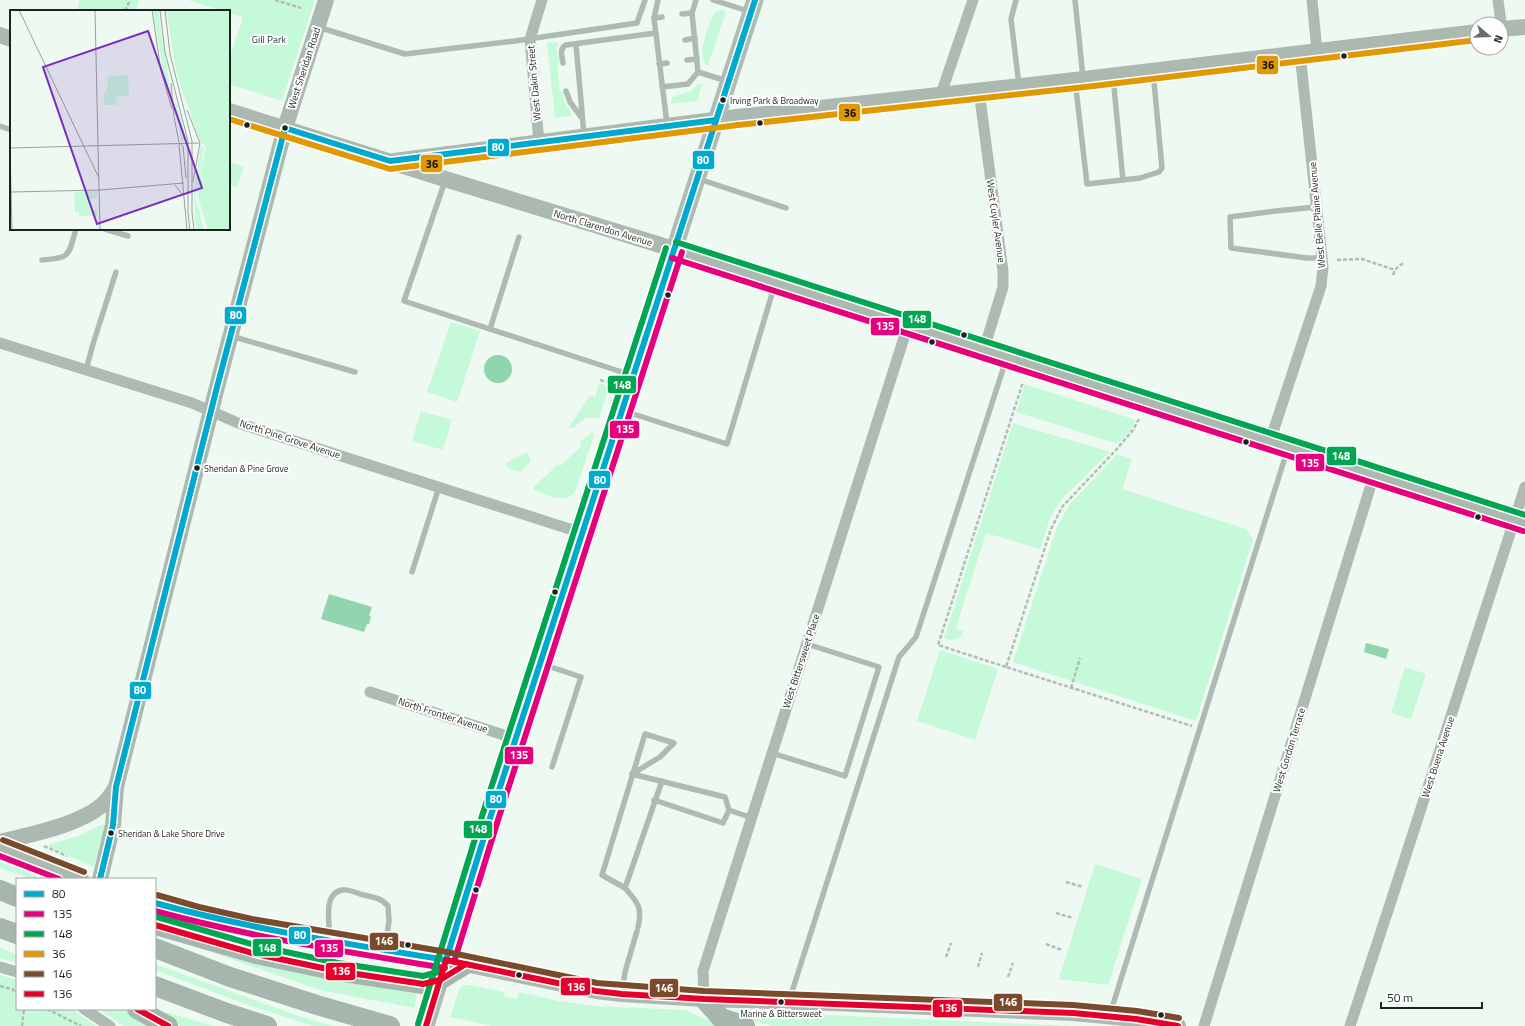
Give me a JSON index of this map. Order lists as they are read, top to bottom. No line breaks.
{"streets":{"street":["West Sheridan Road","West Dakin Street","West Belle Plaine Avenue","West Cuyler Avenue","North Clarendon Avenue","North Pine Grove Avenue","West Bittersweet Place","North Frontier Avenue","West Gordon Terrace","West Buena Avenue"]},"crossings":[["West Sheridan Road","North Clarendon Avenue"],["West Sheridan Road","North Pine Grove Avenue"],["West Belle Plaine Avenue","North Clarendon Avenue"],["West Cuyler Avenue","North Clarendon Avenue"],["North Clarendon Avenue","West Bittersweet Place"],["North Clarendon Avenue","West Gordon Terrace"],["North Clarendon Avenue","West Buena Avenue"]],"parks":["Gill Park"],"places":["Irving Park & Broadway","Sheridan & Pine Grove","Sheridan & Lake Shore Drive","Marine & Bittersweet"],"lines":["transit line 80","transit line 36","transit line 148","transit line 135","transit line 146","transit line 136"],"legend":["80","135","148","36","146","136"],"scale_bar":"50 m","north":"right"}
